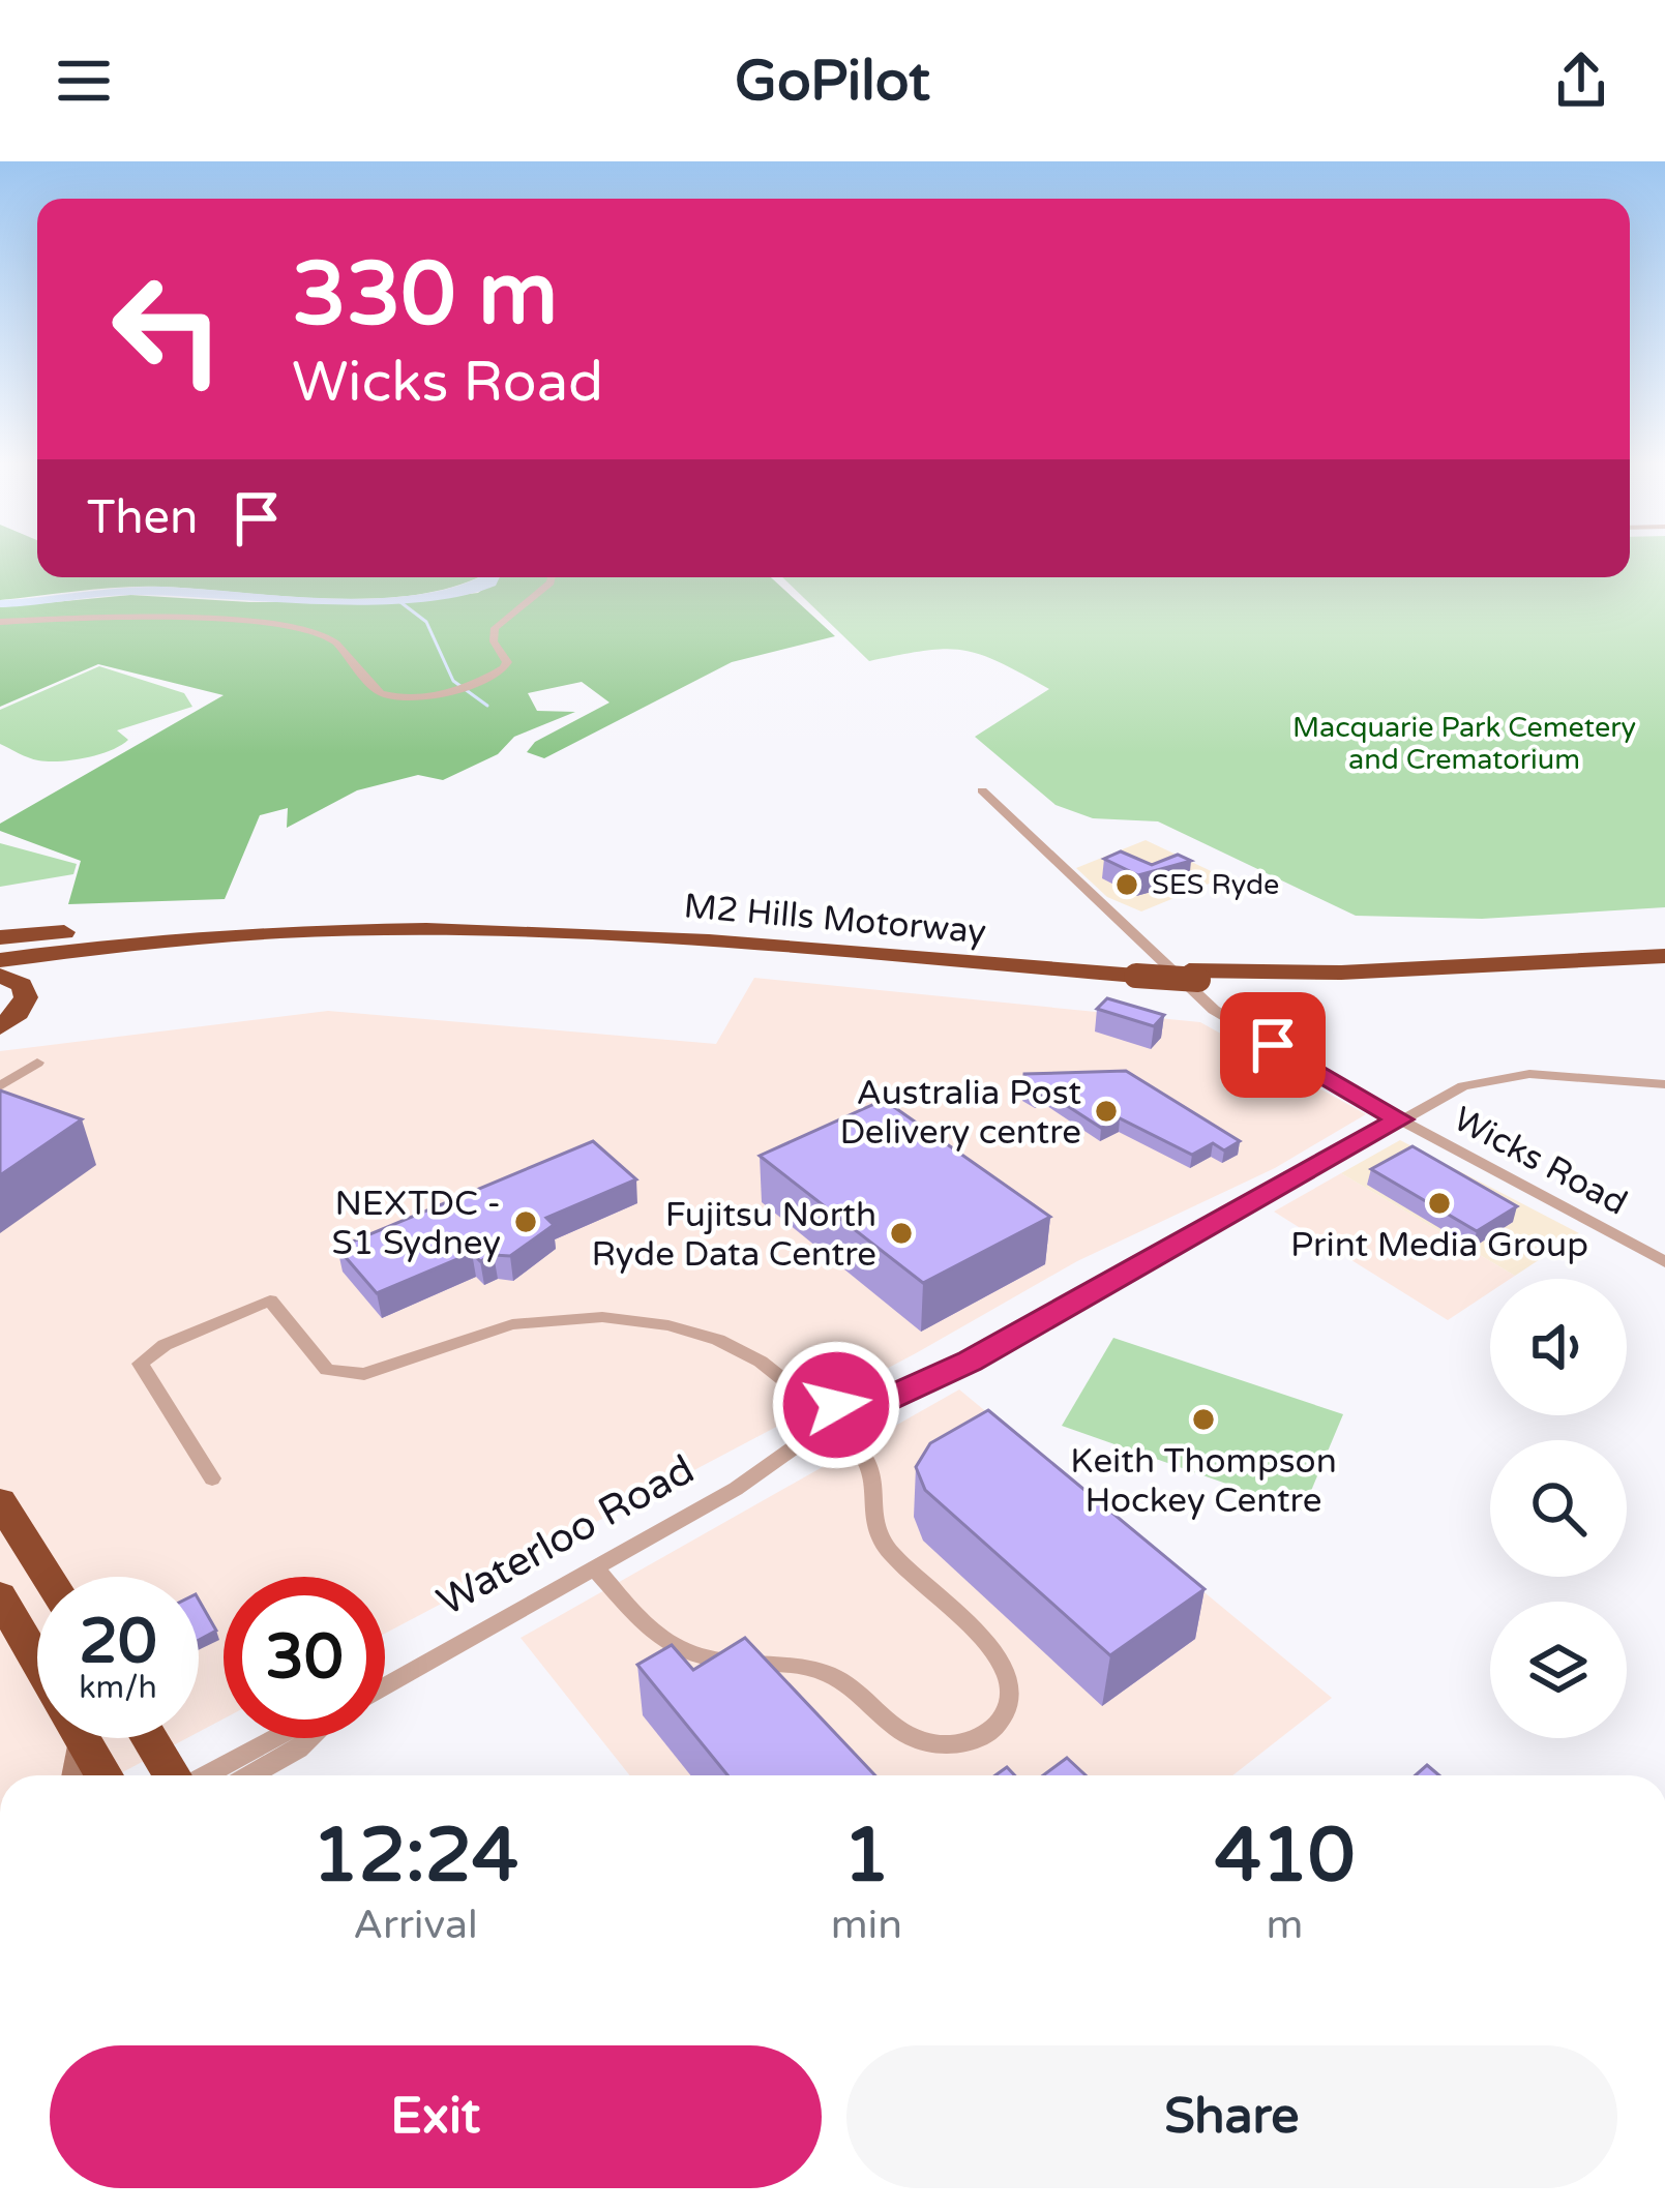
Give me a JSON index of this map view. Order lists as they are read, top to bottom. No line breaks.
{"streets":{"highway":["M2 Hills Motorway"],"street":["Wicks Road","Waterloo Road"]},"parks":["Macquarie Park Cemetery and Crematorium"],"places":["SES Ryde","Australia Post Delivery centre","Print Media Group","NEXTDC - S1 Sydney","Fujitsu North Ryde Data Centre","Keith Thompson Hockey Centre"],"page":{"header":"GoPilot","turn":["330 m","Wicks Road"],"then":"Then","speed":"20 km/h","limit":"30","eta":["12:24","Arrival","1","min","410","m"],"buttons":["Exit","Share"]}}
